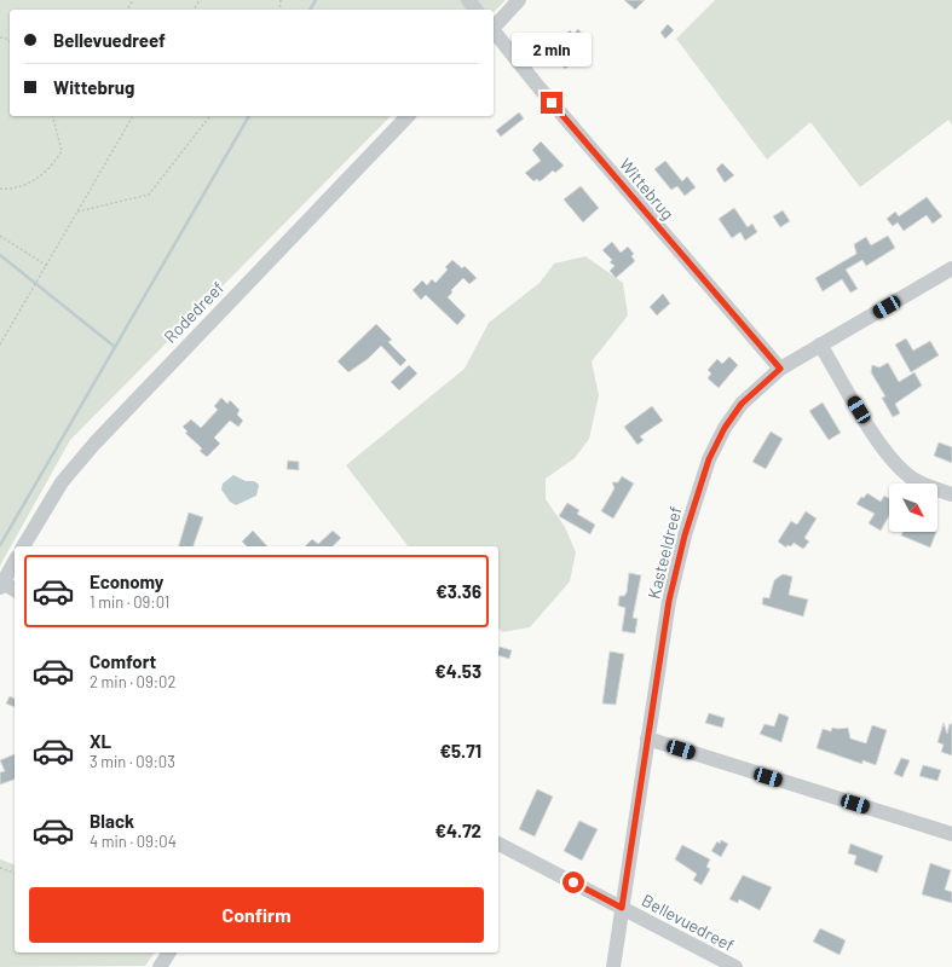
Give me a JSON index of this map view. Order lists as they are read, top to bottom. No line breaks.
{"streets":{"street":["Wittebrug","Rodedreef","Kasteeldreef","Bellevuedreef"]},"crossings":[["Wittebrug","Kasteeldreef"],["Kasteeldreef","Bellevuedreef"]],"north":"bottom right","page":{"banner":["Bellevuedreef","Wittebrug"],"bubble":"2 min","list":[{"name":"Economy","note":"1 min · 09:01","value":"€3.36"},{"name":"Comfort","note":"2 min · 09:02","value":"€4.53"},{"name":"XL","note":"3 min · 09:03","value":"€5.71"},{"name":"Black","note":"4 min · 09:04","value":"€4.72"}],"buttons":"Confirm"}}
